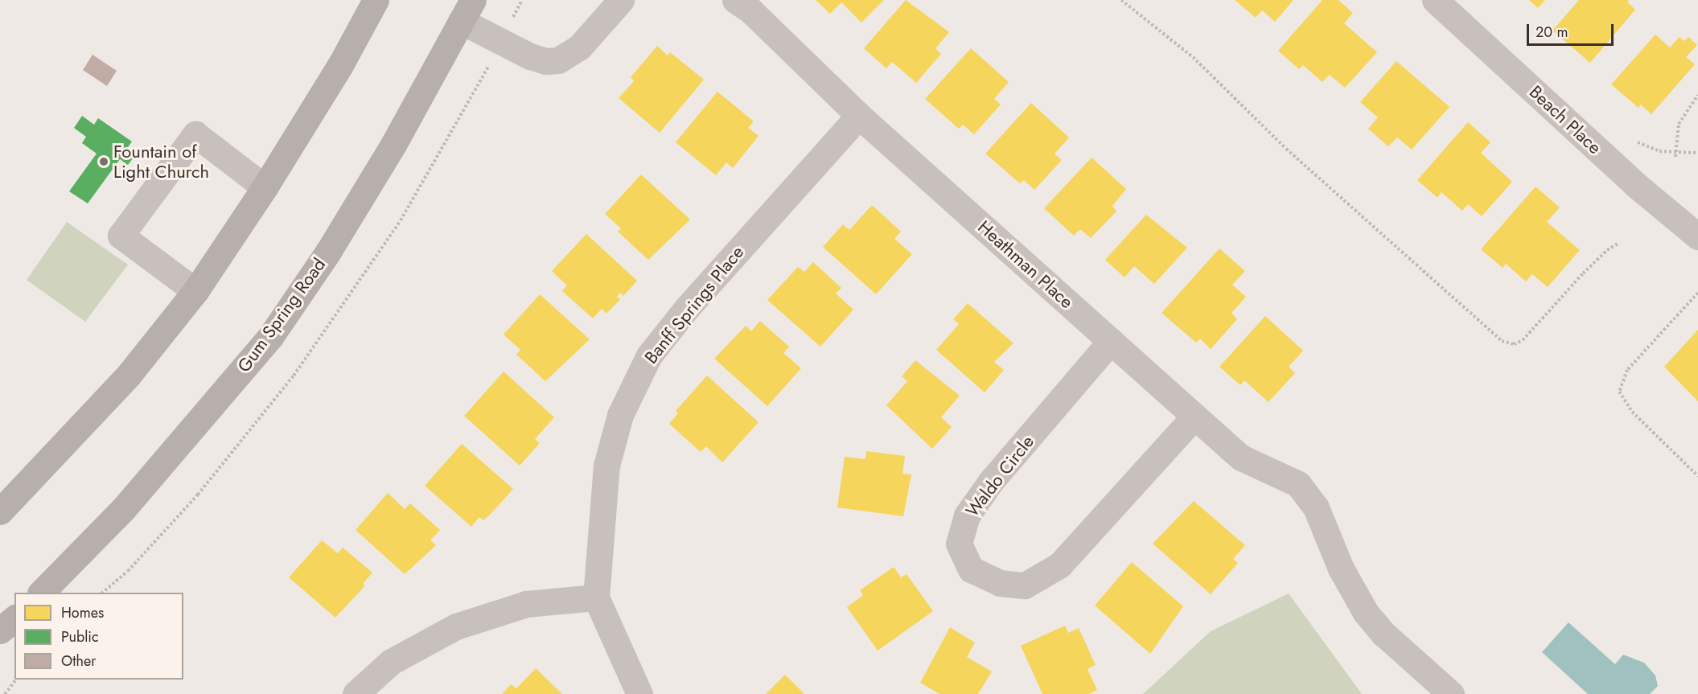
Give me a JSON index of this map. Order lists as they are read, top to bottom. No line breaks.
{"streets":{"main road":["Gum Spring Road"],"street":["Beach Place","Heathman Place","Banff Springs Place","Waldo Circle"]},"crossings":[["Heathman Place","Banff Springs Place"],["Heathman Place","Waldo Circle"]],"places":["Fountain of Light Church"],"legend":["Homes","Public","Other"],"scale_bar":"20 m"}
